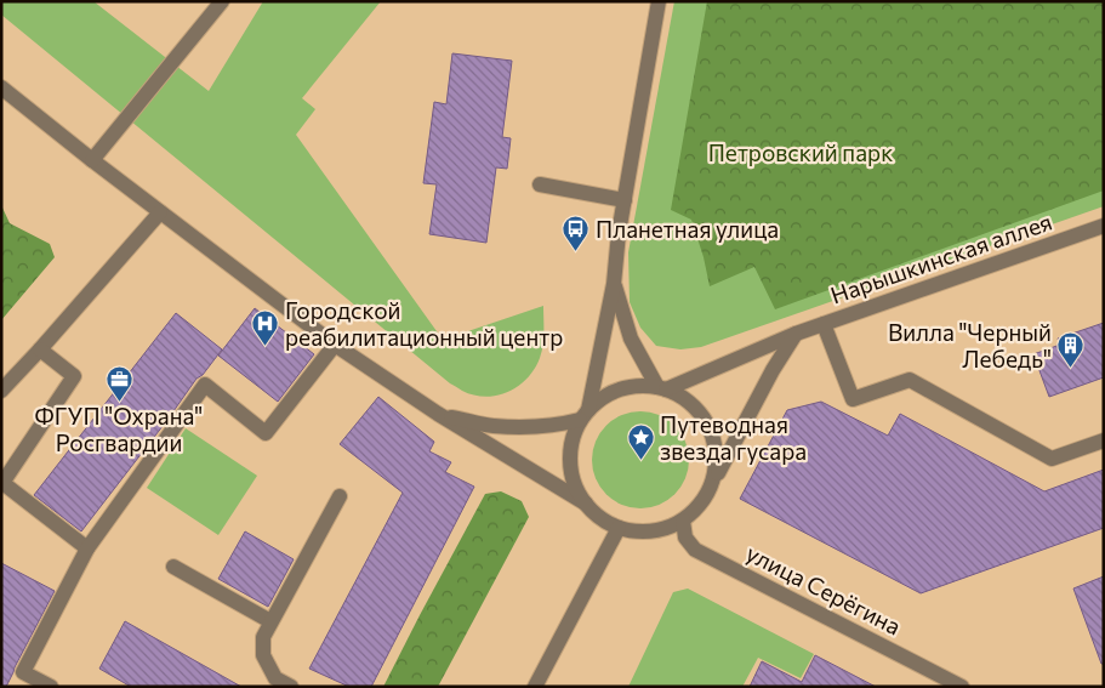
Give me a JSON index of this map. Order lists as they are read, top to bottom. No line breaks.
{"streets":{"street":["Нарышкинская аллея","улица Серёгина"]},"crossings":[["Нарышкинская аллея","улица Серёгина"]],"parks":["Петровский парк"],"places":{"bus stop":["Планетная улица"],"hospital":["Городской реабилитационный центр"],"building":["Вилла \"Черный Лебедь\""],"office":["ФГУП \"Охрана\" Росгвардии"],"place":["Путеводная звезда гусара"]}}
